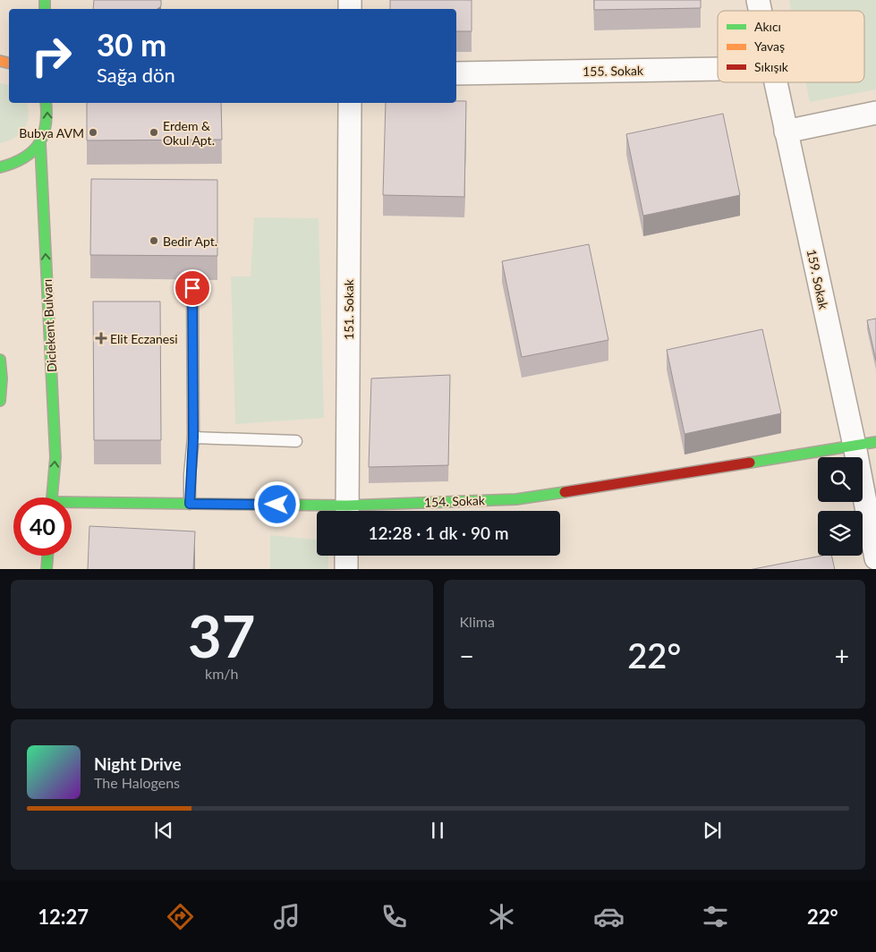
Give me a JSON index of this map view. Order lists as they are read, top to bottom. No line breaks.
{"streets":{"street":["155. Sokak","159. Sokak","151. Sokak","Diclekent Bulvarı","154. Sokak"]},"crossings":[["159. Sokak","154. Sokak"]],"one_way":["Diclekent Bulvarı"],"places":{"other":["Bubya AVM","Erdem & Okul Apt.","Bedir Apt."],"health":["Elit Eczanesi"]},"legend":["Akıcı","Yavaş","Sıkışık"],"page":{"turn":["30 m","Sağa dön"],"limit":"40","trip":"12:28 · 1 dk · 90 m","tile":[["37","km/h"],"Klima"],"heat":["−","22°","+"],"song":["Night Drive","The Halogens"],"tabs":["12:27","22°"]}}
